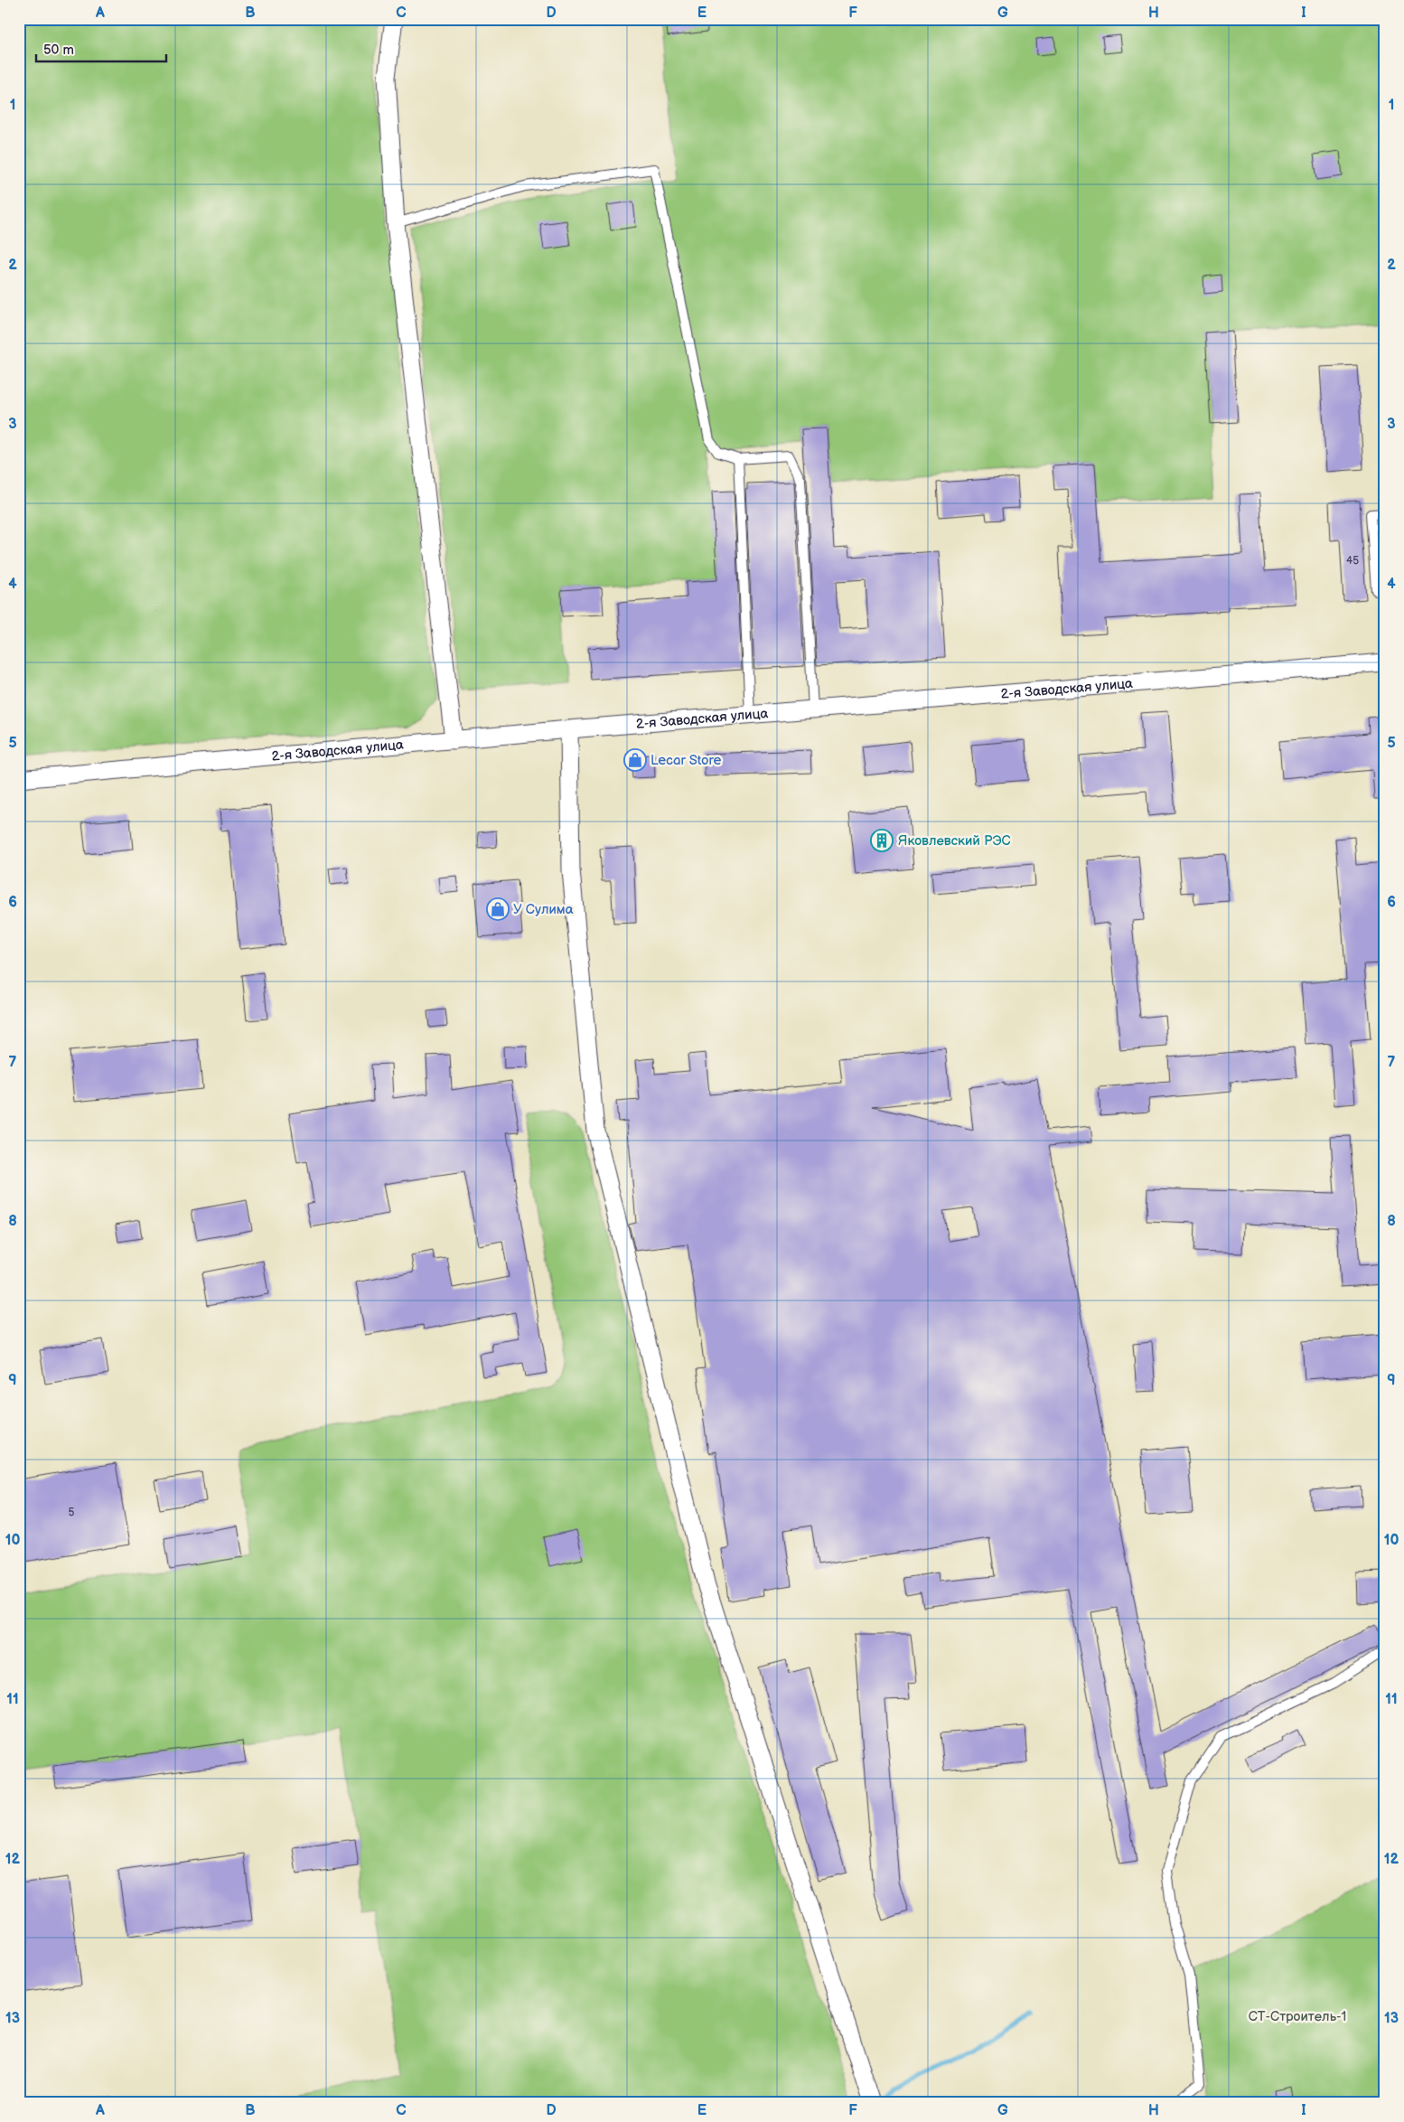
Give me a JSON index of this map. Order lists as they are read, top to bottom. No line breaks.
{"streets":{"street":["2-я Заводская улица"]},"parks":["СТ-Строитель-1"],"places":{"shop":["Lecar Store","У Сулима"],"building":["Яковлевский РЭС"]},"house_numbers":["45","5"],"scale_bar":"50 m","grid":{"columns":["A","B","C","D","E","F","G","H","I"],"rows":["1","2","3","4","5","6","7","8","9","10","11","12","13"]}}
